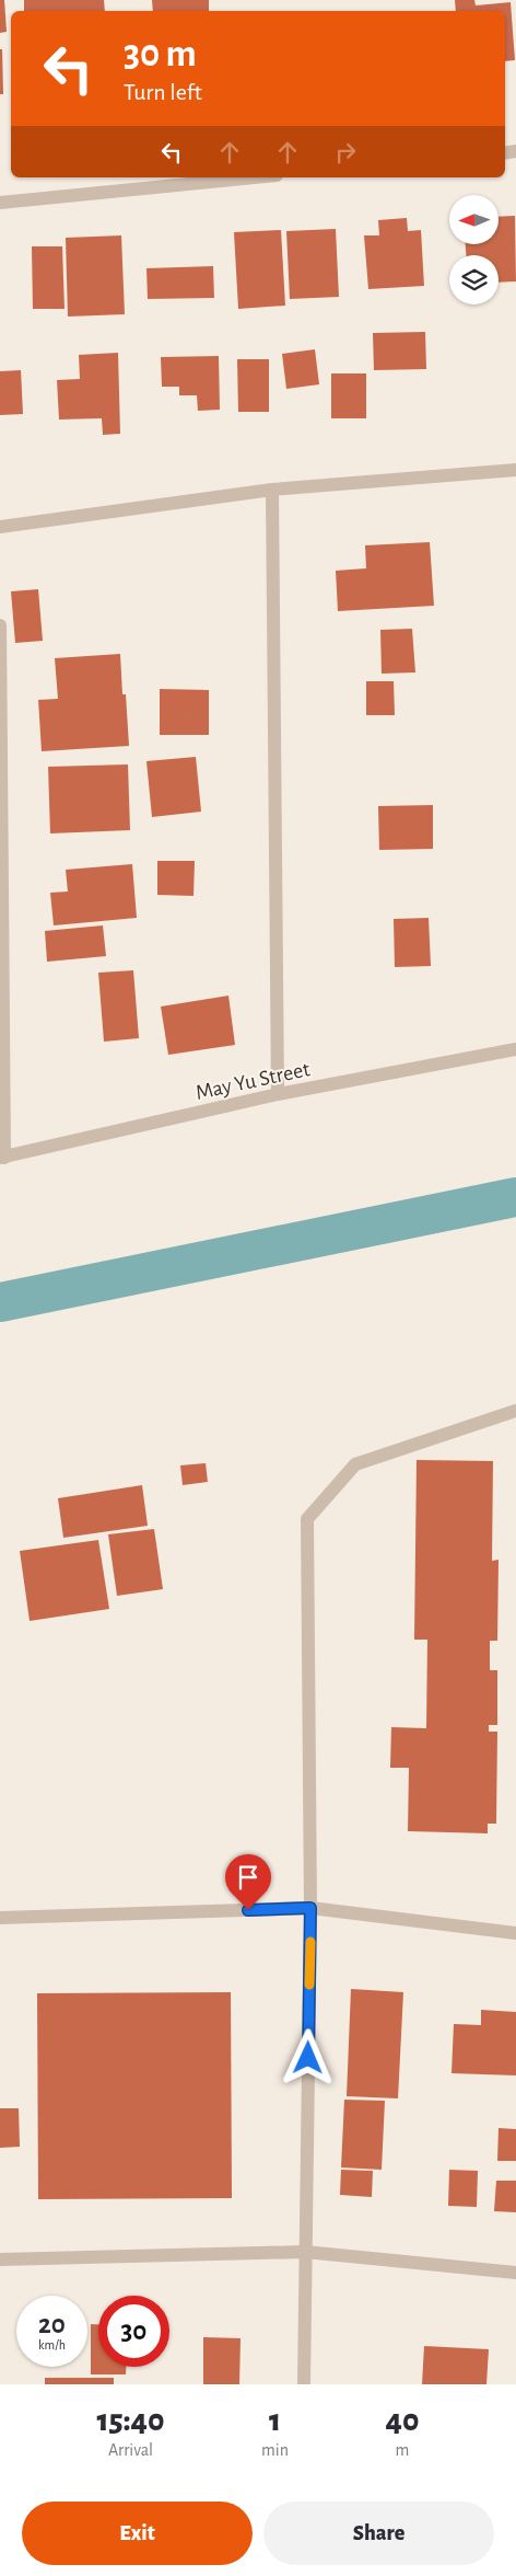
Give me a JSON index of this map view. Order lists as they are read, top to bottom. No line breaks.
{"streets":{"street":["May Yu Street"]},"north":"left","page":{"turn":["30 m","Turn left"],"speed":"20 km/h","limit":"30","eta":["15:40","Arrival","1","min","40","m"],"buttons":["Exit","Share"]}}
